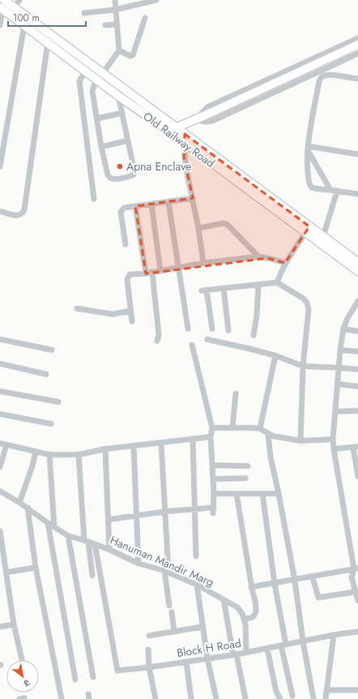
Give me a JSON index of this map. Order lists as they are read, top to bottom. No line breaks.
{"streets":{"main road":["Old Railway Road"],"street":["Hanuman Mandir Marg","Block H Road"]},"crossings":[["Hanuman Mandir Marg","Block H Road"]],"places":["Apna Enclave"],"scale_bar":"100 m","north":"bottom right"}
